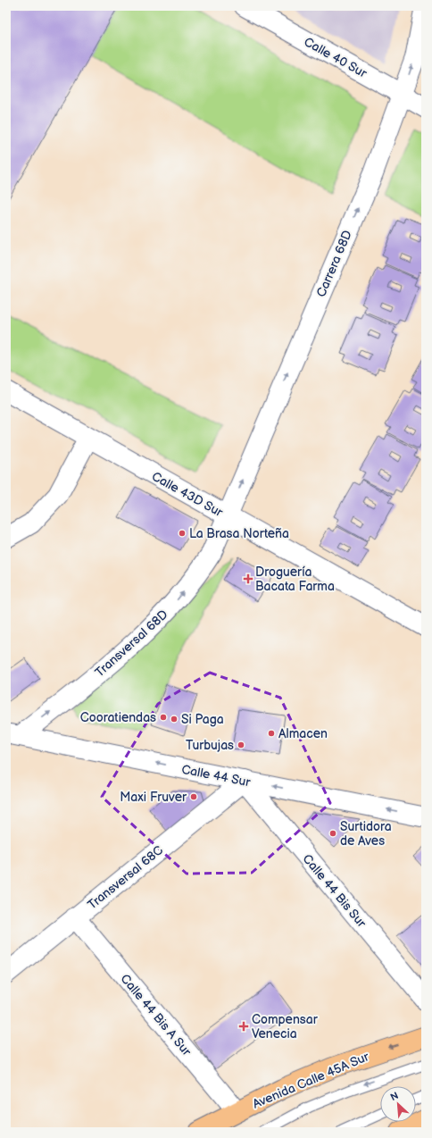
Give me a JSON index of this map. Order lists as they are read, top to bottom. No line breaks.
{"streets":{"highway":["Avenida Calle 45A Sur"],"street":["Calle 40 Sur","Carrera 68D","Calle 43D Sur","Transversal 68D","Calle 44 Sur","Transversal 68C","Calle 44 Bis Sur","Calle 44 Bis A Sur"]},"crossings":[["Calle 40 Sur","Carrera 68D"],["Carrera 68D","Calle 43D Sur"],["Carrera 68D","Transversal 68D"],["Calle 43D Sur","Transversal 68D"],["Transversal 68D","Calle 44 Sur"],["Calle 44 Sur","Transversal 68C"],["Calle 44 Sur","Calle 44 Bis Sur"],["Transversal 68C","Calle 44 Bis Sur"],["Transversal 68C","Calle 44 Bis A Sur"],["Calle 44 Bis A Sur","Avenida Calle 45A Sur"]],"one_way":["Carrera 68D","Calle 44 Sur","Avenida Calle 45A Sur"],"places":{"other":["La Brasa Norteña","Cooratiendas","Si Paga","Almacen","Turbujas","Maxi Fruver","Surtidora de Aves"],"health":["Droguería Bacata Farma","Compensar Venecia"]},"north":"top left"}
